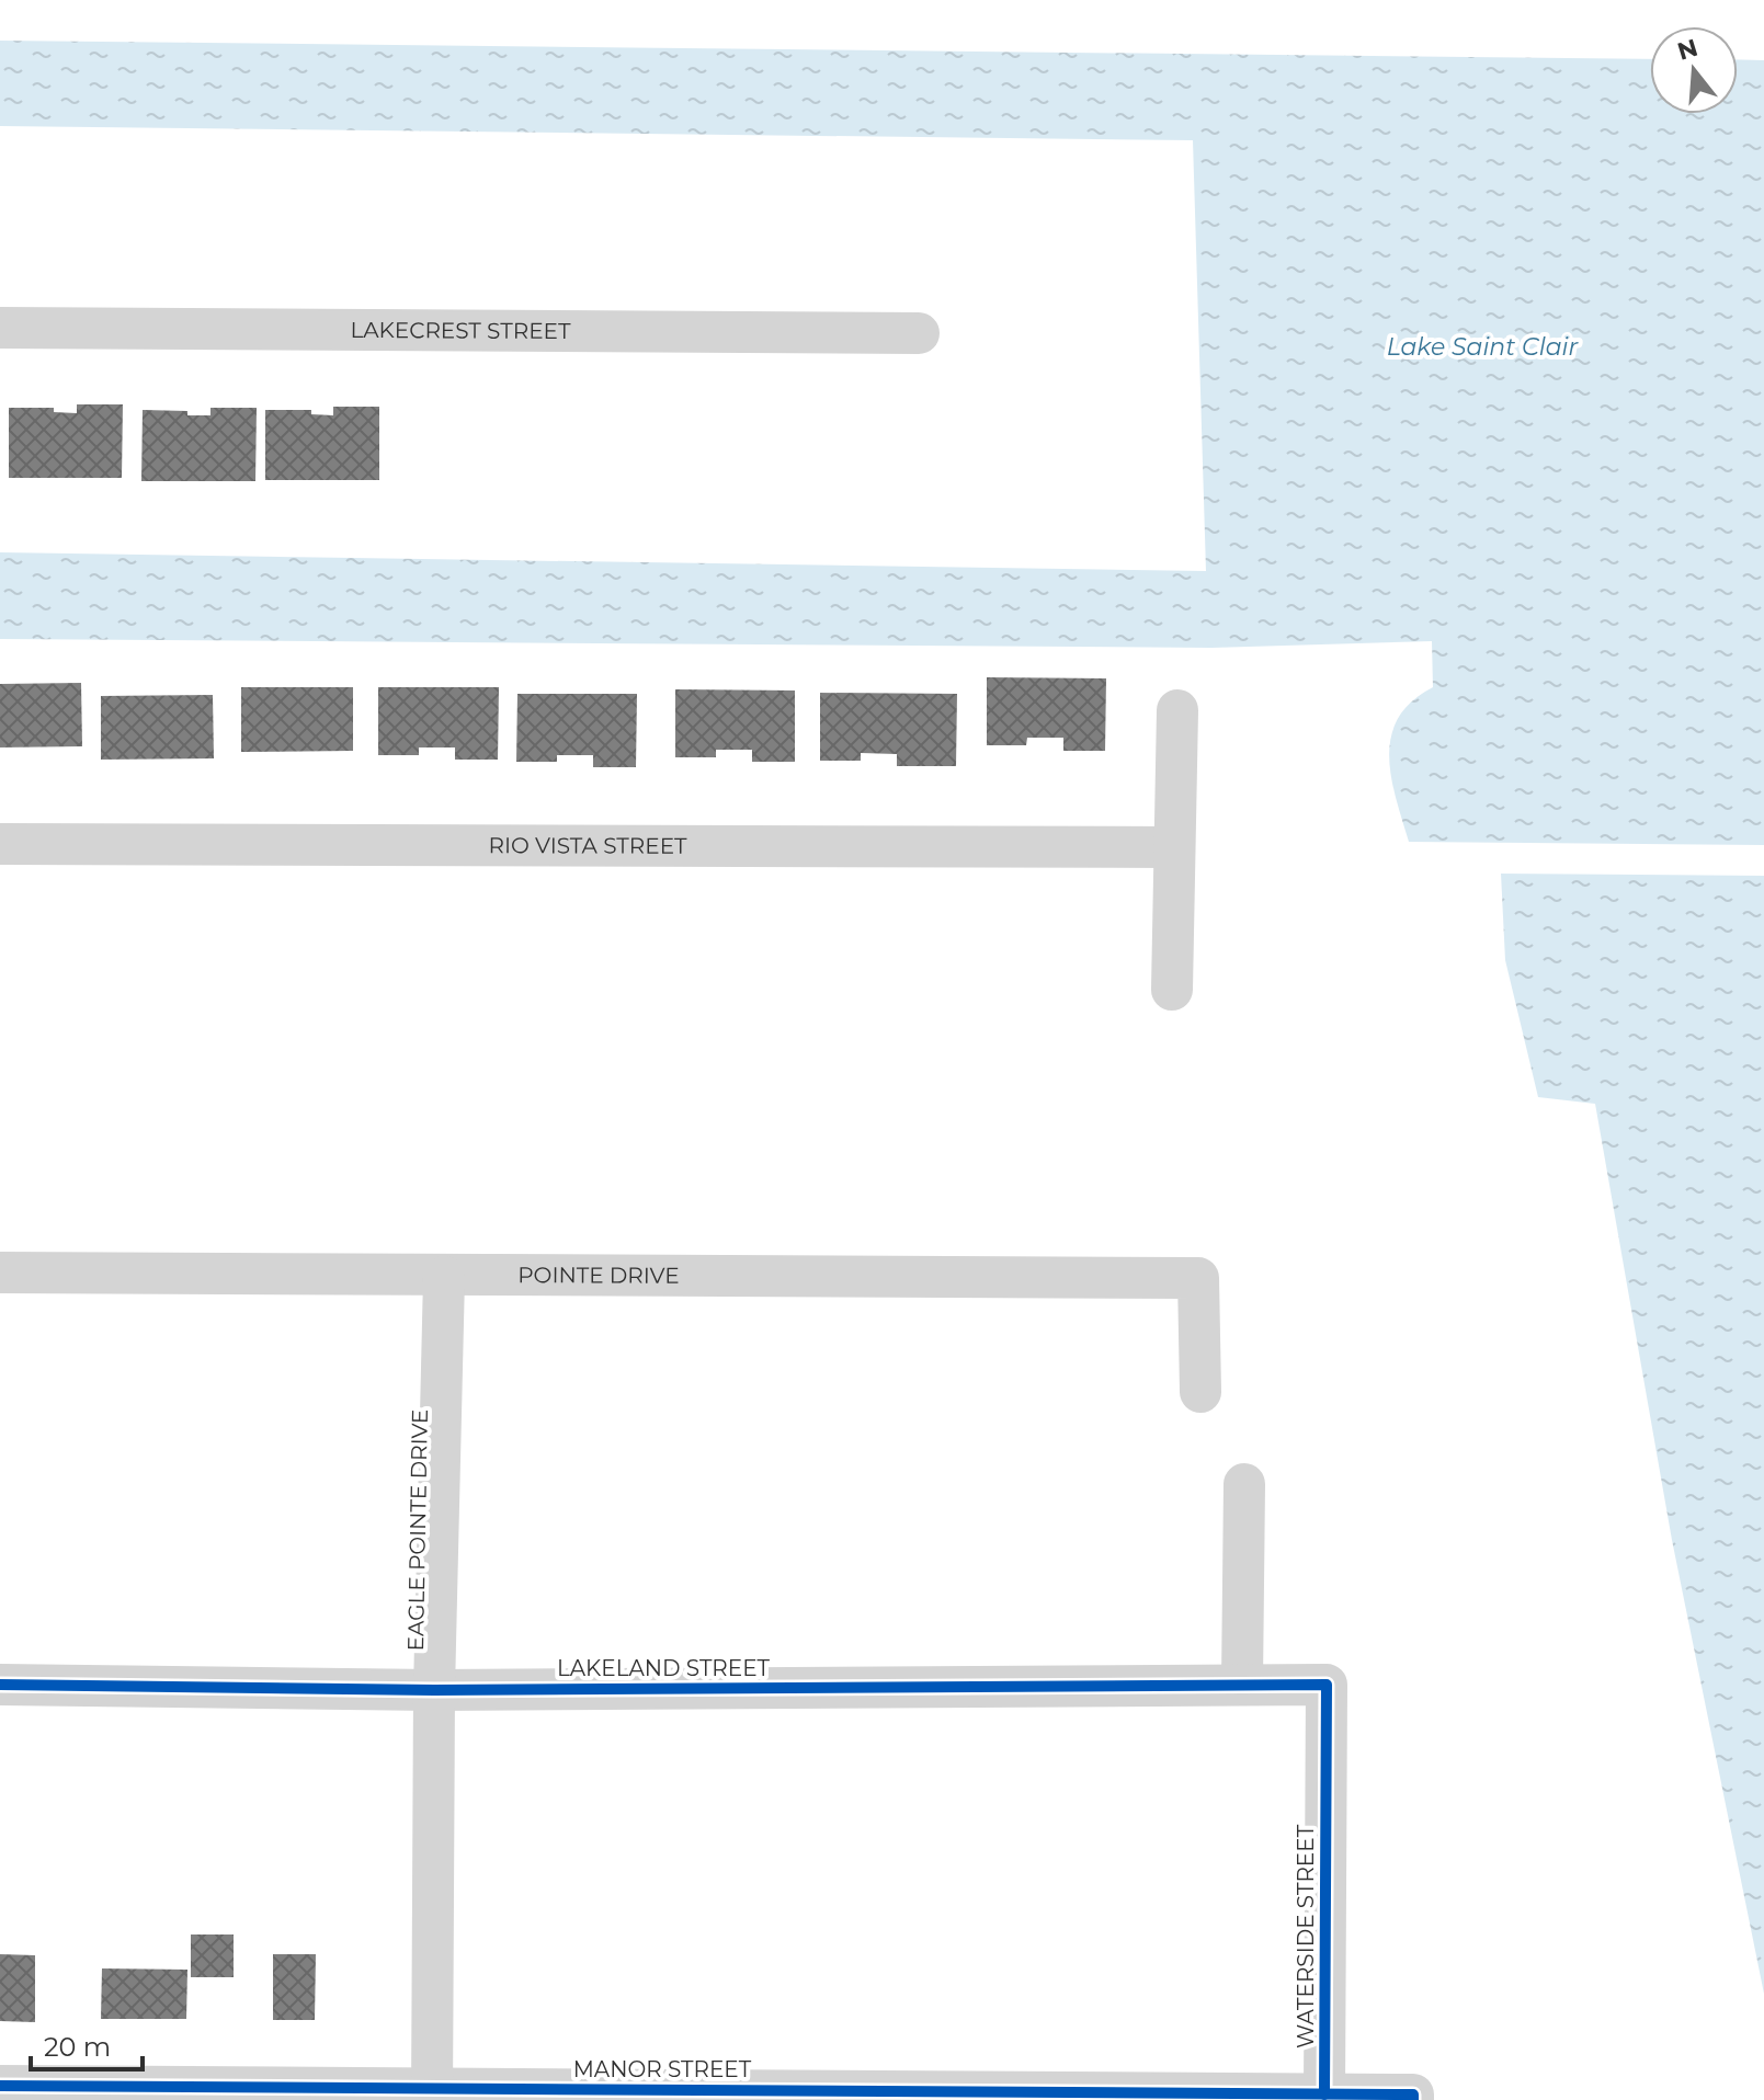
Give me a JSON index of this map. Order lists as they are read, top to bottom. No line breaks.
{"streets":{"street":["LAKECREST STREET","RIO VISTA STREET","POINTE DRIVE","EAGLE POINTE DRIVE","LAKELAND STREET","WATERSIDE STREET","MANOR STREET"]},"crossings":[["POINTE DRIVE","EAGLE POINTE DRIVE"],["EAGLE POINTE DRIVE","LAKELAND STREET"],["EAGLE POINTE DRIVE","MANOR STREET"],["LAKELAND STREET","WATERSIDE STREET"],["WATERSIDE STREET","MANOR STREET"]],"water":["Lake Saint Clair"],"scale_bar":"20 m","north":"top"}
